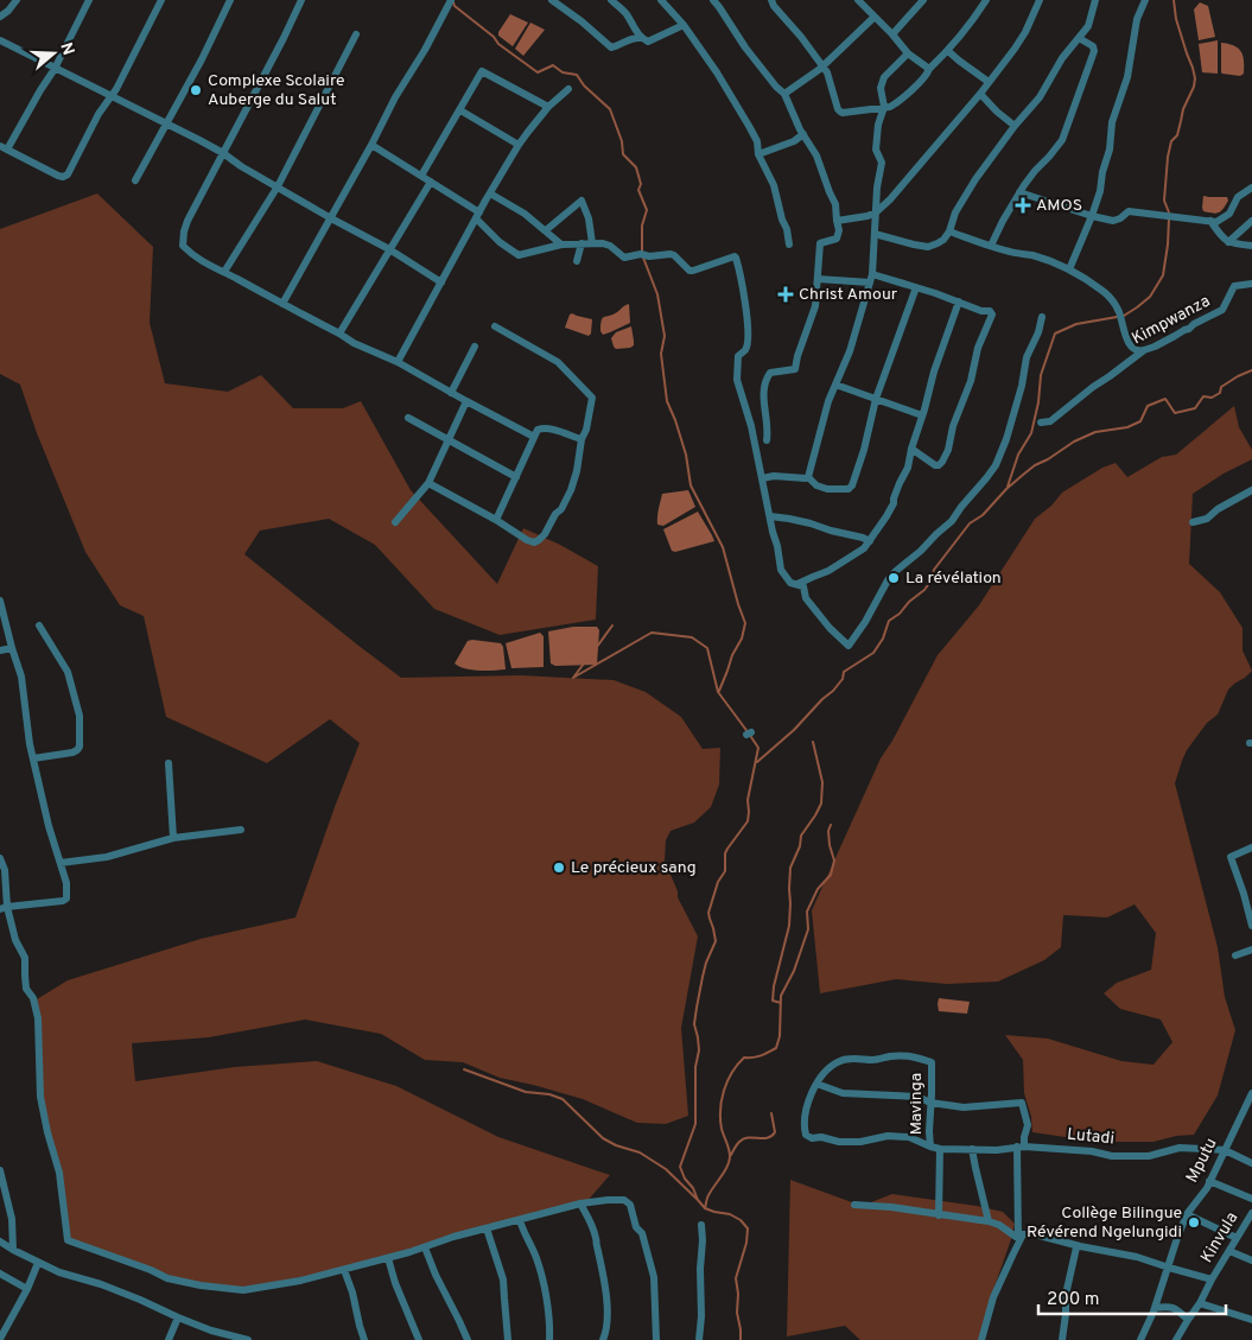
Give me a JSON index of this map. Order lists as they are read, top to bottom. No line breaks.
{"streets":{"street":["Kimpwanza","Mavinga","Lutadi","Mputu","Kinvula"]},"crossings":[["Mavinga","Lutadi"],["Lutadi","Mputu"]],"places":{"other":["Complexe Scolaire Auberge du Salut","La révélation","Le précieux sang","Collège Bilingue Révérend Ngelungidi"],"health":["AMOS","Christ Amour"]},"scale_bar":"200 m","north":"right"}
